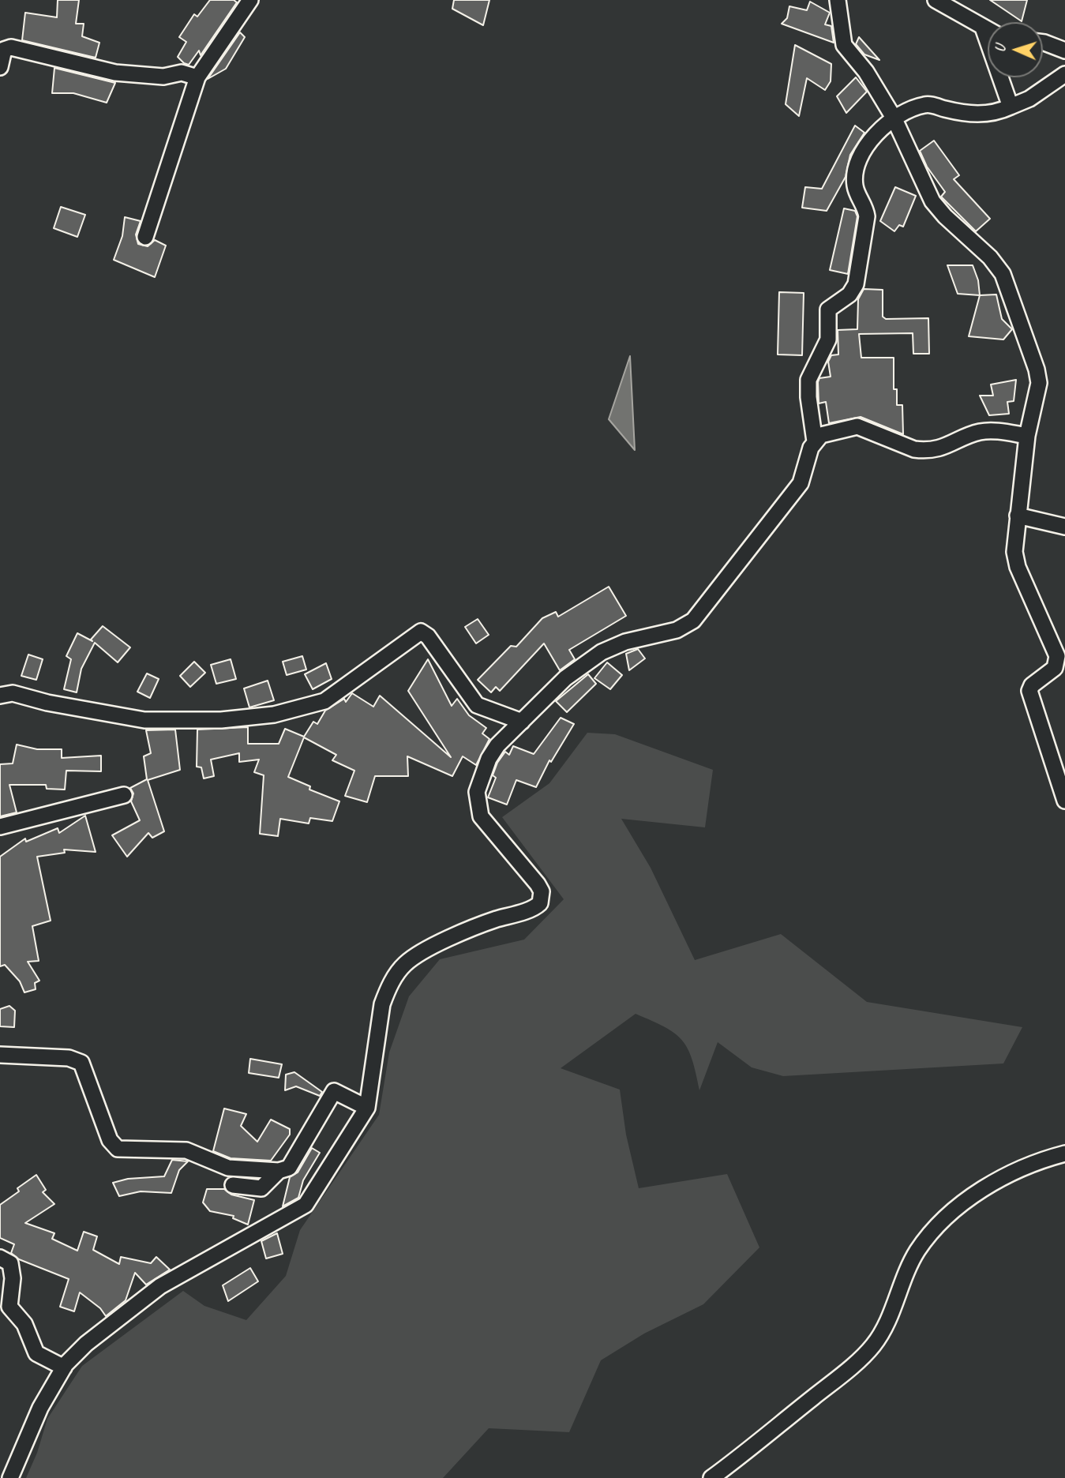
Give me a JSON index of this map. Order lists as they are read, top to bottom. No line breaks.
{"north":"left"}
